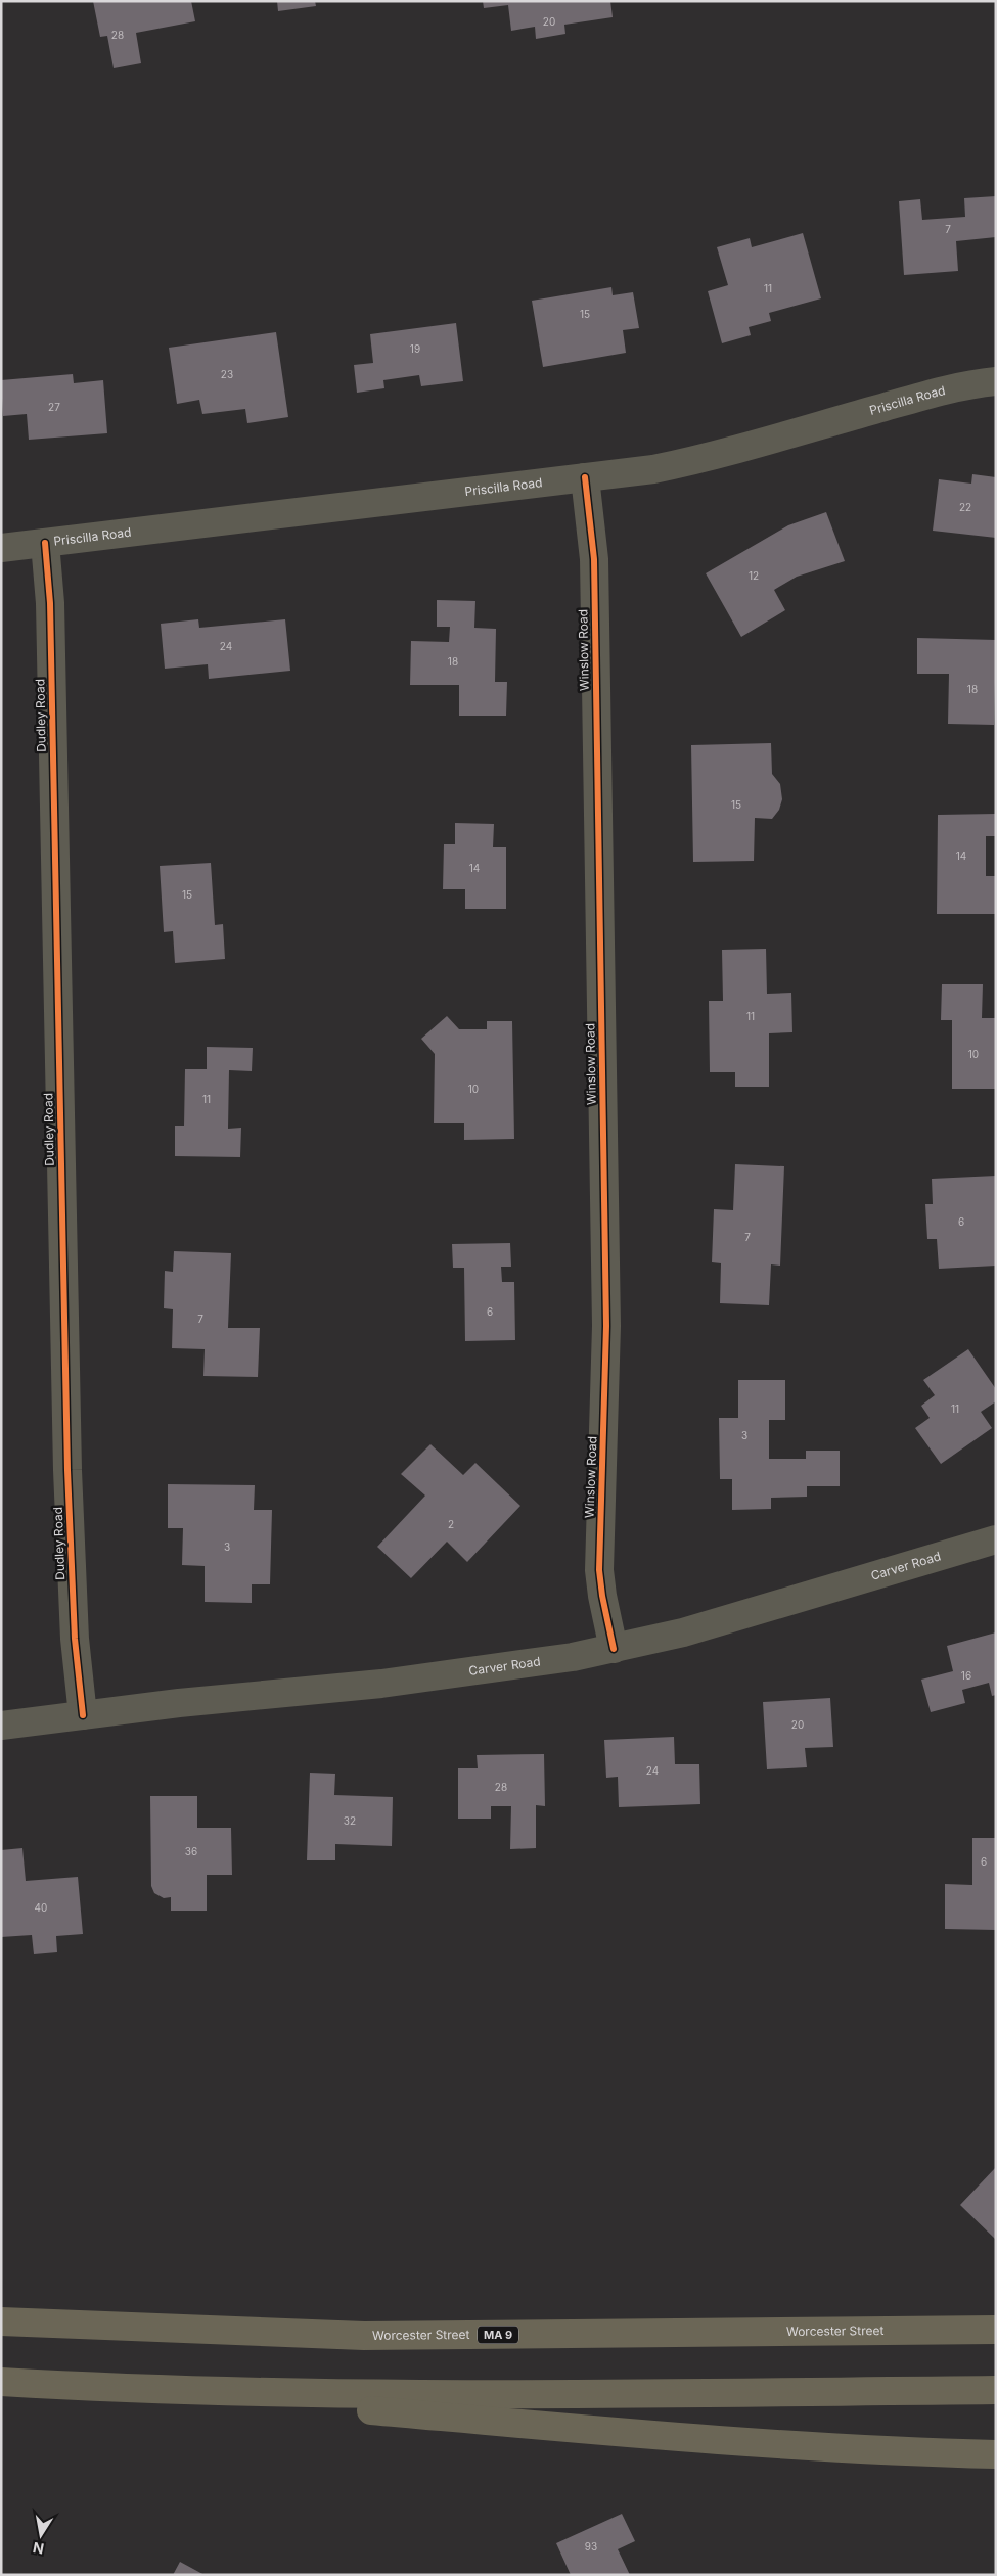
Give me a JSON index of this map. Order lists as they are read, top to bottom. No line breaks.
{"streets":{"highway":["Worcester Street","MA 9"],"street":["Priscilla Road","Winslow Road","Dudley Road","Carver Road"]},"crossings":[["Priscilla Road","Winslow Road"],["Priscilla Road","Dudley Road"],["Winslow Road","Carver Road"],["Dudley Road","Carver Road"]],"house_numbers":["20","28","7","11","15","19","23","27","22","12","24","18","18","15","14","14","15","11","10","10","11","6","7","6","7","11","3","2","3","16","20","24","28","32","36","6","40","93"],"north":"bottom"}
